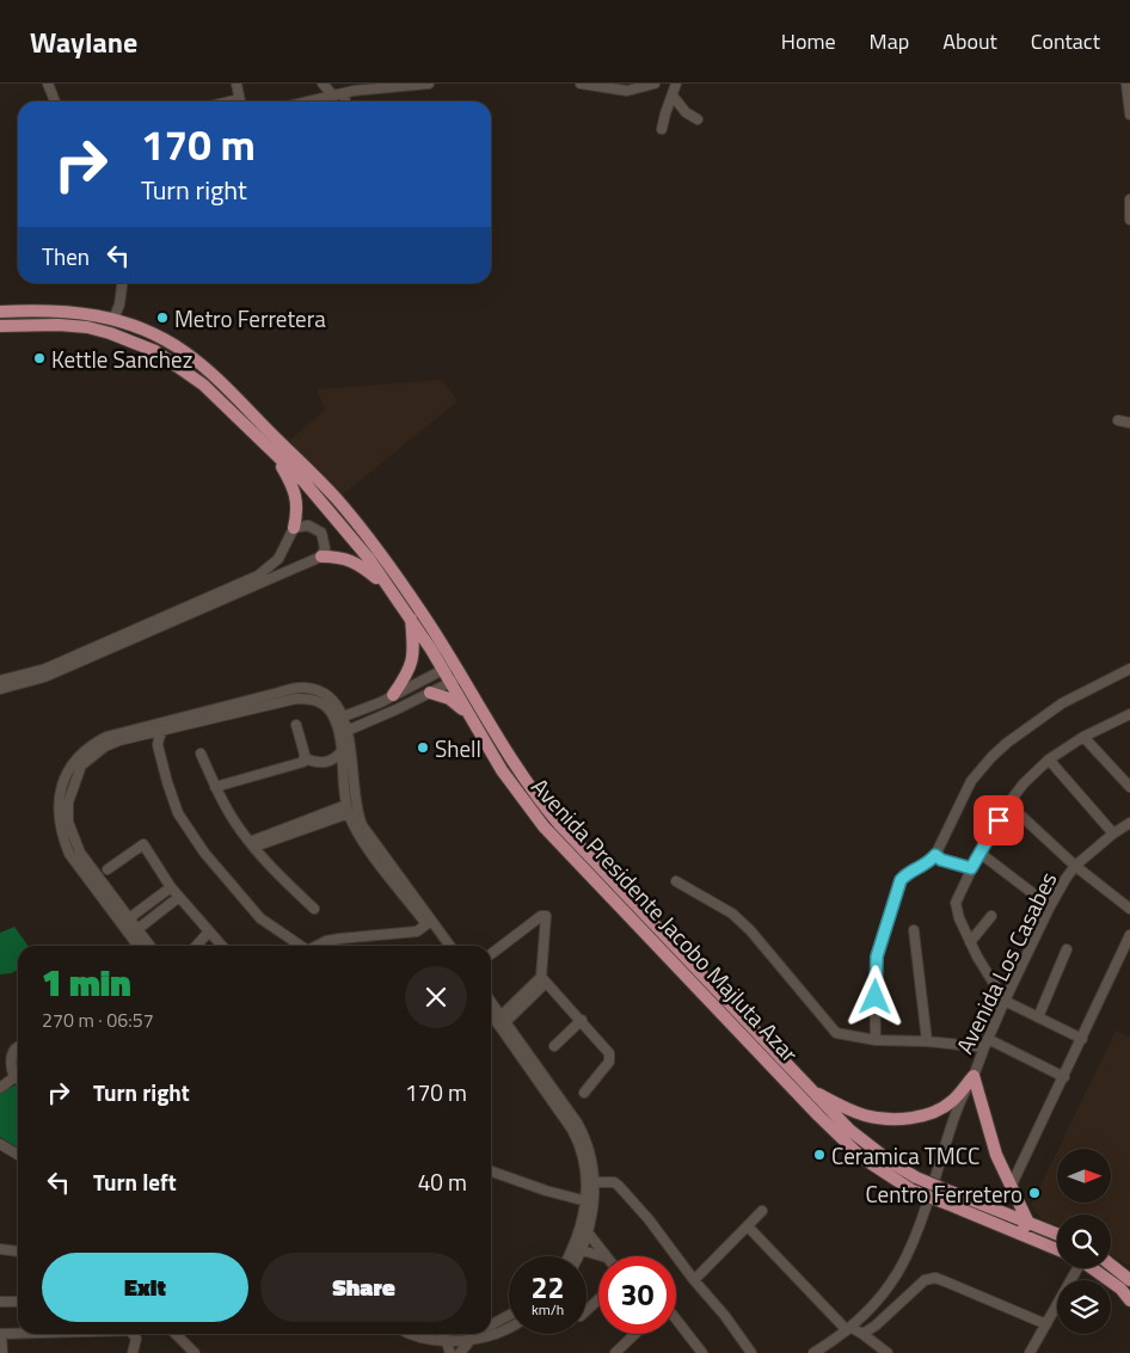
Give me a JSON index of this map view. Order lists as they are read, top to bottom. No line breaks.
{"streets":{"main road":["Avenida Presidente Jacobo Majluta Azar"],"street":["Avenida Los Casabes"]},"places":["Metro Ferretera","Kettle Sanchez","Shell","Ceramica TMCC","Centro Ferretero"],"north":"right","page":{"header":"Waylane","nav":["Home","Map","About","Contact"],"turn":["170 m","Turn right"],"then":"Then","heading":["1 min","270 m · 06:57"],"list":[{"name":"Turn right","value":"170 m"},{"name":"Turn left","value":"40 m"}],"buttons":["Exit","Share"],"speed":"22 km/h","limit":"30"}}
